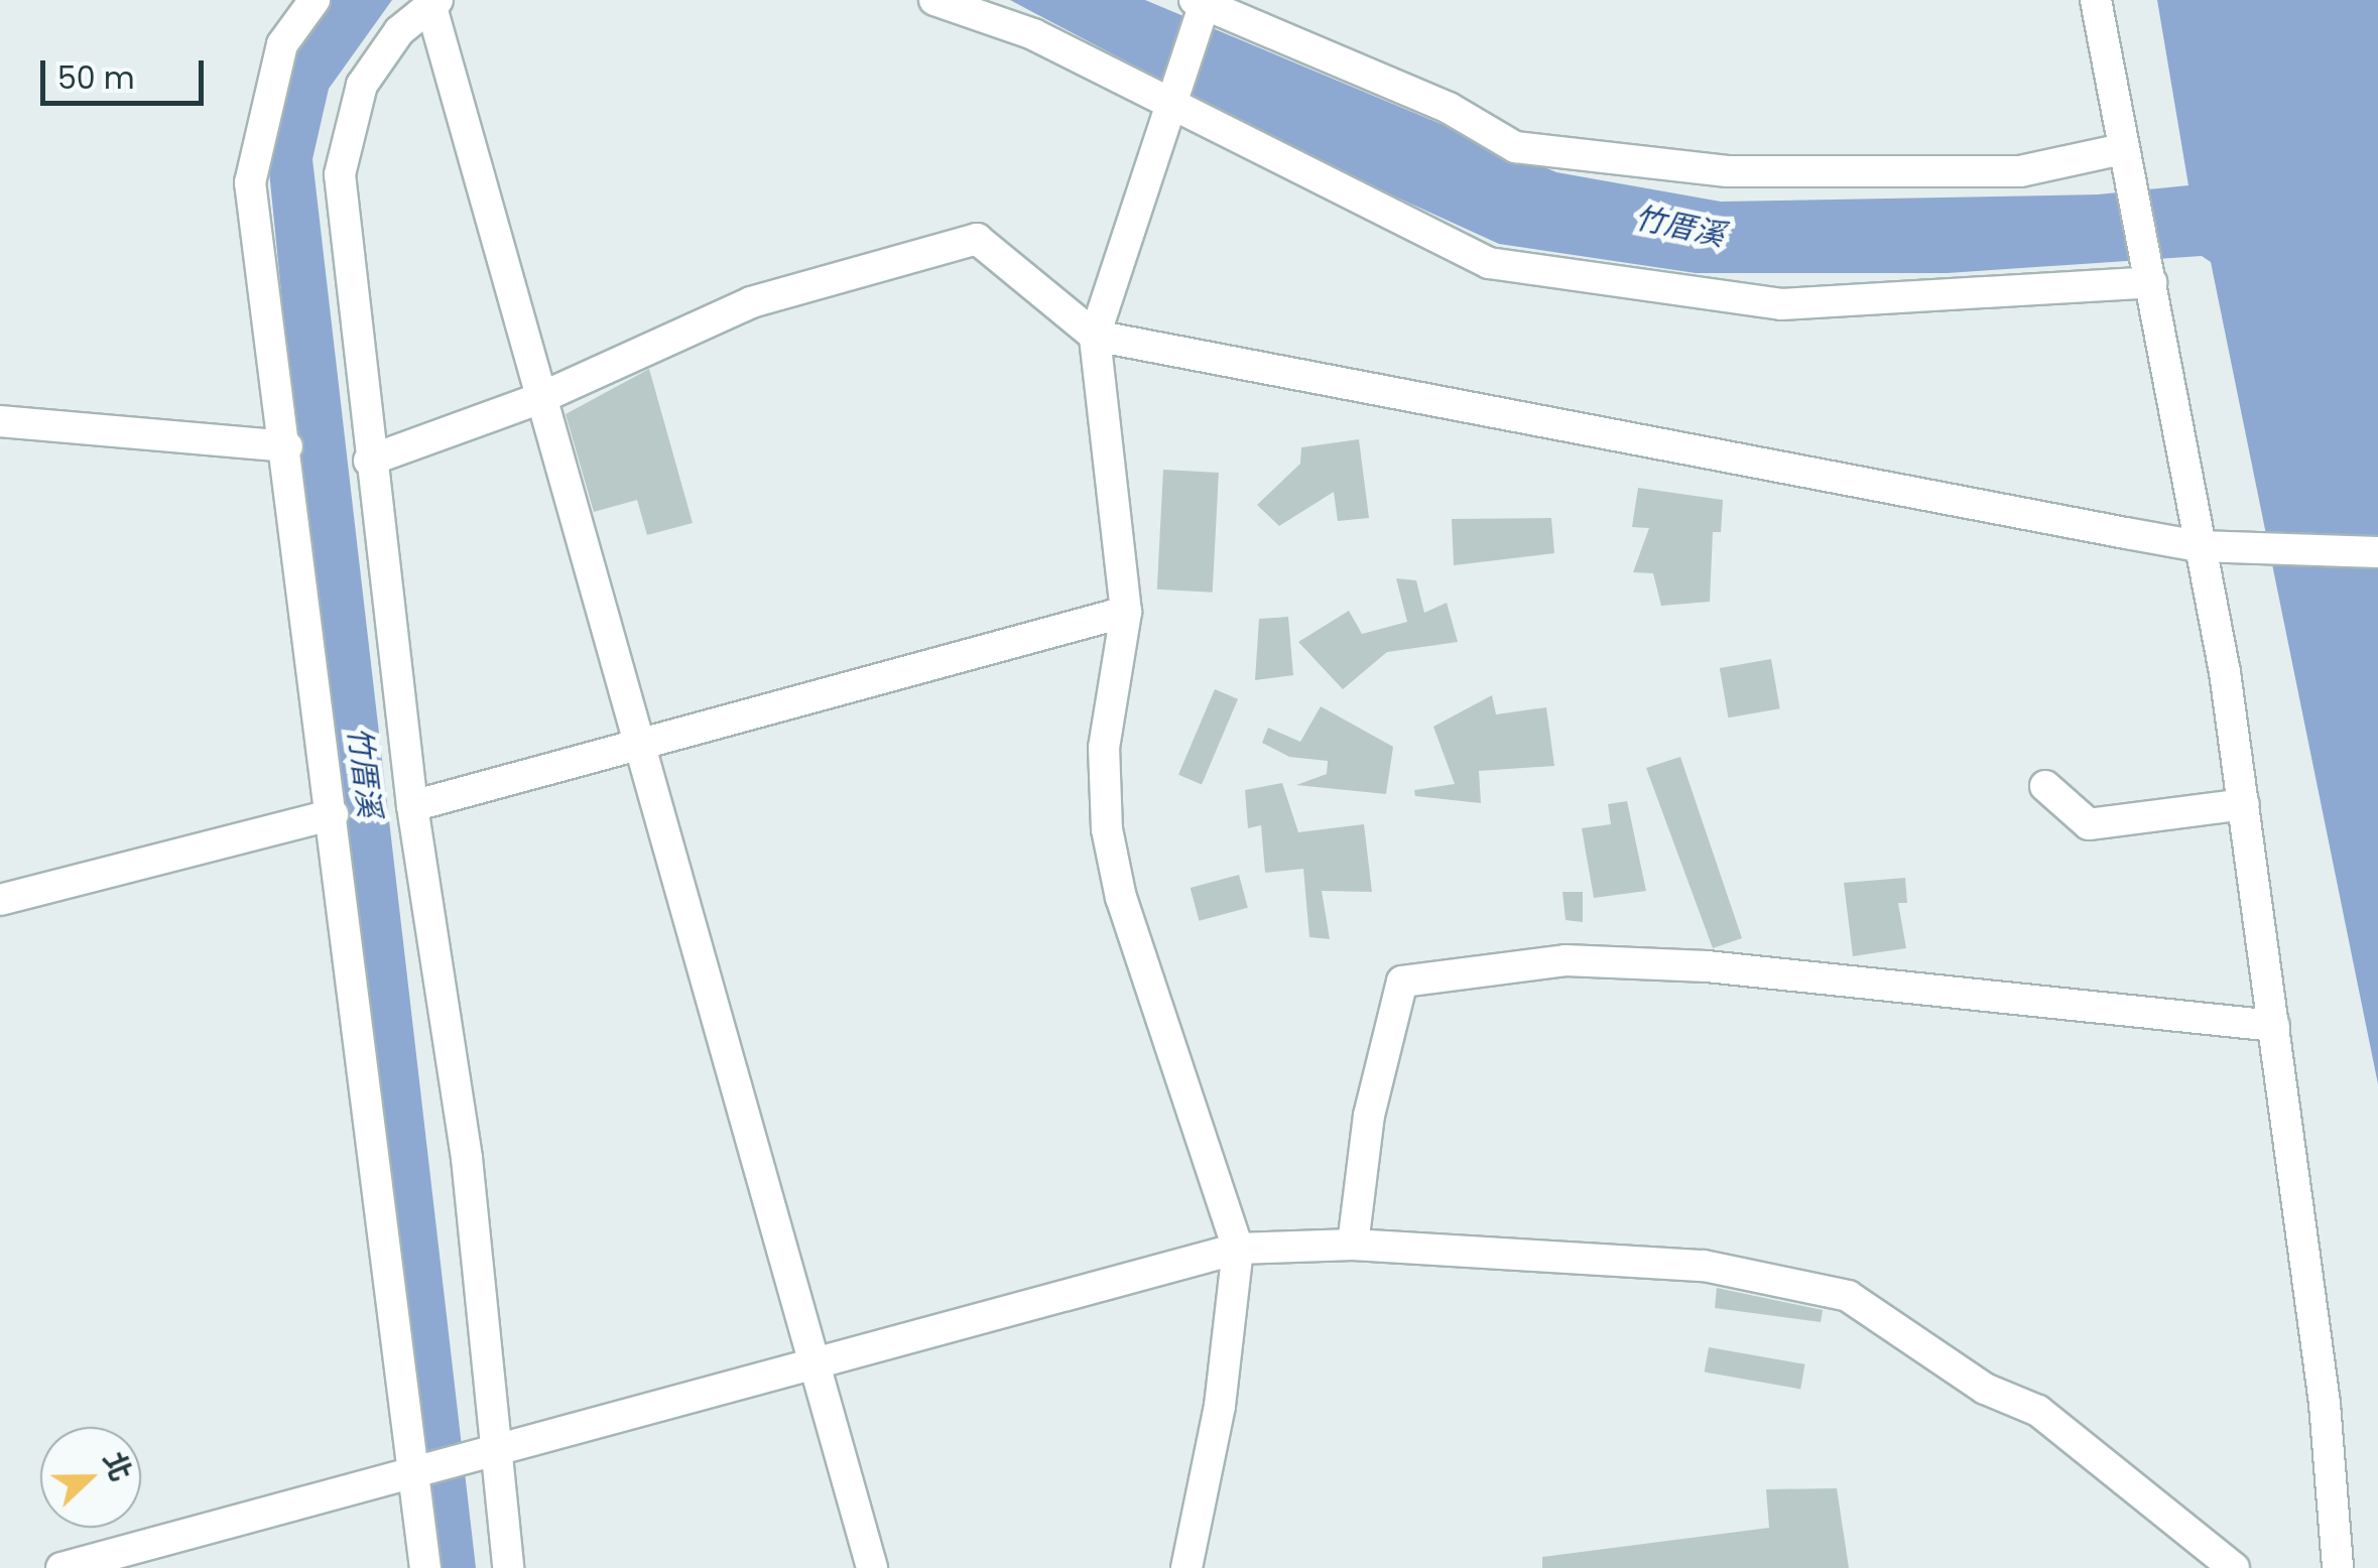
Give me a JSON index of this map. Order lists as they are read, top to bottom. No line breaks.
{"water":["竹厝溪"],"scale_bar":"50 m","north":"right"}
